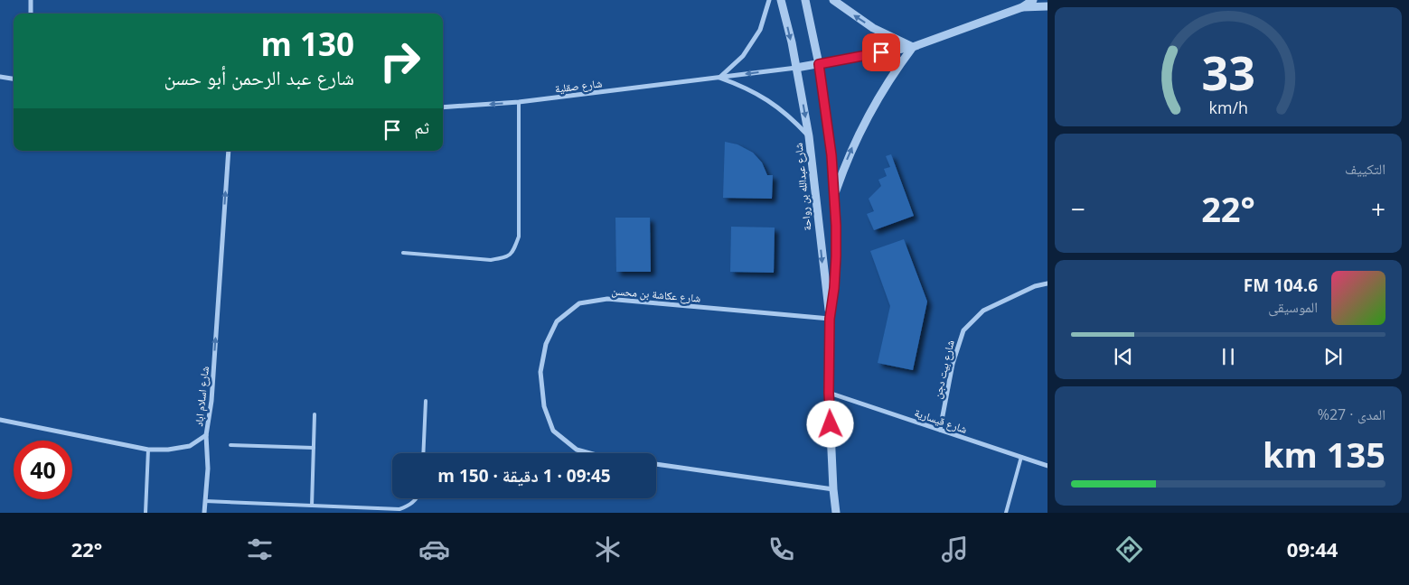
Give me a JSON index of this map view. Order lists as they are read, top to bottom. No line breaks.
{"streets":{"street":["شارع صقلية","شارع عبدالله بن رواحة","شارع عكاشة بن محسن","شارع بيت دجن","شارع اسلام اباد","شارع قيسارية"]},"crossings":[["شارع صقلية","شارع عبدالله بن رواحة"],["شارع عبدالله بن رواحة","شارع عكاشة بن محسن"],["شارع عبدالله بن رواحة","شارع قيسارية"],["شارع بيت دجن","شارع قيسارية"]],"one_way":["شارع اسلام اباد"],"page":{"turn":["130 m","شارع عبد الرحمن أبو حسن"],"then":"ثم","tile":["التكييف",["المدى · 27%","135 km"]],"heat":["−","22°","+"],"song":["104.6 FM","الموسيقى"],"limit":"40","trip":"09:45 · 1 دقيقة · 150 m","tabs":["09:44","22°"],"gauge":["33","km/h"]}}
